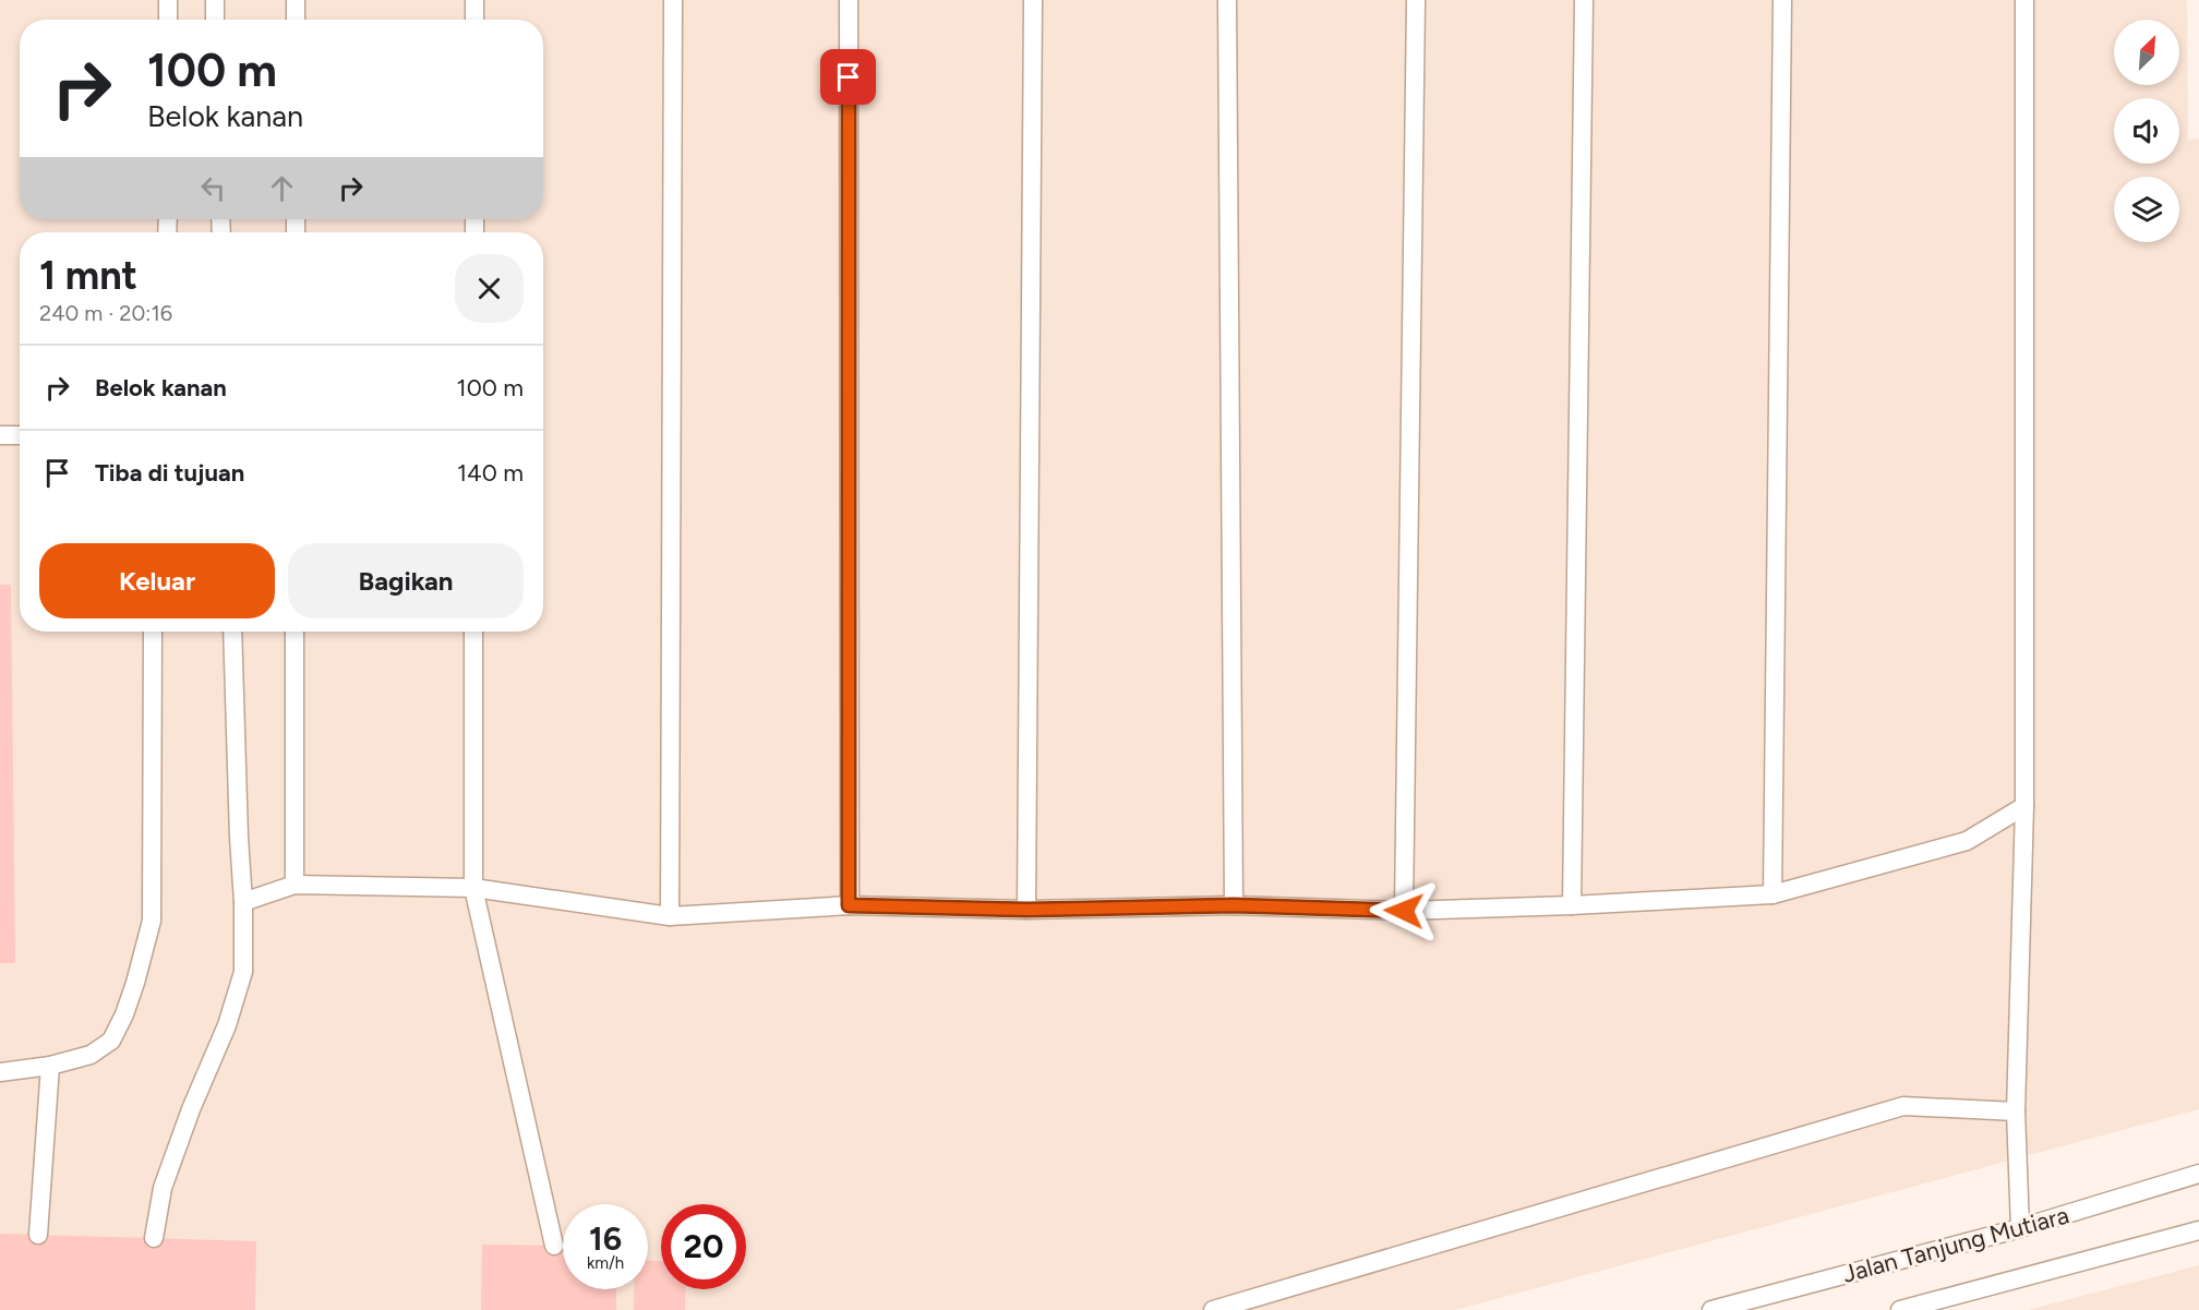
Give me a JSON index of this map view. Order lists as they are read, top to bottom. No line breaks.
{"streets":{"lane":["Jalan Tanjung Mutiara"]},"north":"top right","page":{"turn":["100 m","Belok kanan"],"heading":["1 mnt","240 m · 20:16"],"list":[{"name":"Belok kanan","value":"100 m"},{"name":"Tiba di tujuan","value":"140 m"}],"buttons":["Keluar","Bagikan"],"speed":"16 km/h","limit":"20"}}
